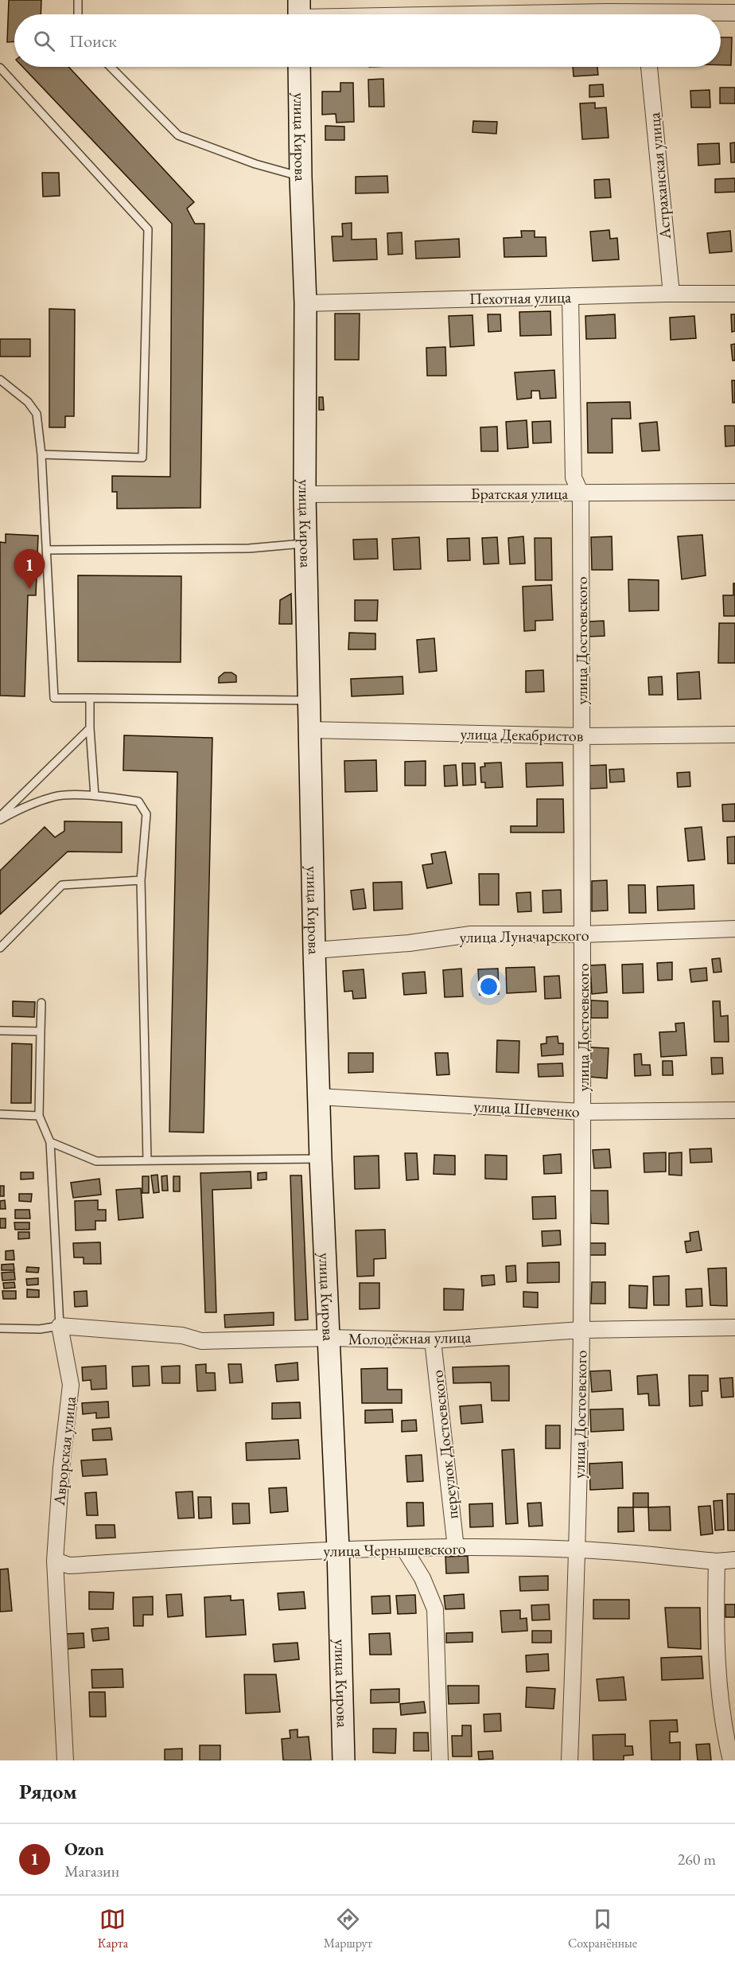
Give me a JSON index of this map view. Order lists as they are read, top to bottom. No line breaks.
{"streets":{"main road":["улица Кирова"],"street":["Астраханская улица","Пехотная улица","Братская улица","улица Достоевского","улица Декабристов","улица Луначарского","улица Шевченко","Молодёжная улица","переулок Достоевского","Аврорская улица","улица Чернышевского"]},"crossings":[["улица Кирова","Пехотная улица"],["улица Кирова","Братская улица"],["улица Кирова","улица Декабристов"],["улица Кирова","улица Луначарского"],["улица Кирова","улица Шевченко"],["улица Кирова","Молодёжная улица"],["улица Кирова","улица Чернышевского"],["Астраханская улица","Пехотная улица"],["Пехотная улица","улица Достоевского"],["Братская улица","улица Достоевского"],["улица Достоевского","улица Декабристов"],["улица Достоевского","улица Луначарского"],["улица Достоевского","улица Шевченко"],["улица Достоевского","Молодёжная улица"],["улица Достоевского","улица Чернышевского"],["Молодёжная улица","переулок Достоевского"],["Молодёжная улица","Аврорская улица"],["переулок Достоевского","улица Чернышевского"],["Аврорская улица","улица Чернышевского"]],"page":{"search":"Поиск","pins":"1","heading":"Рядом","list":[{"mark":"1","name":"Ozon","note":"Магазин","value":"260 m"}],"nav":["Карта","Маршрут","Сохранённые"]}}
